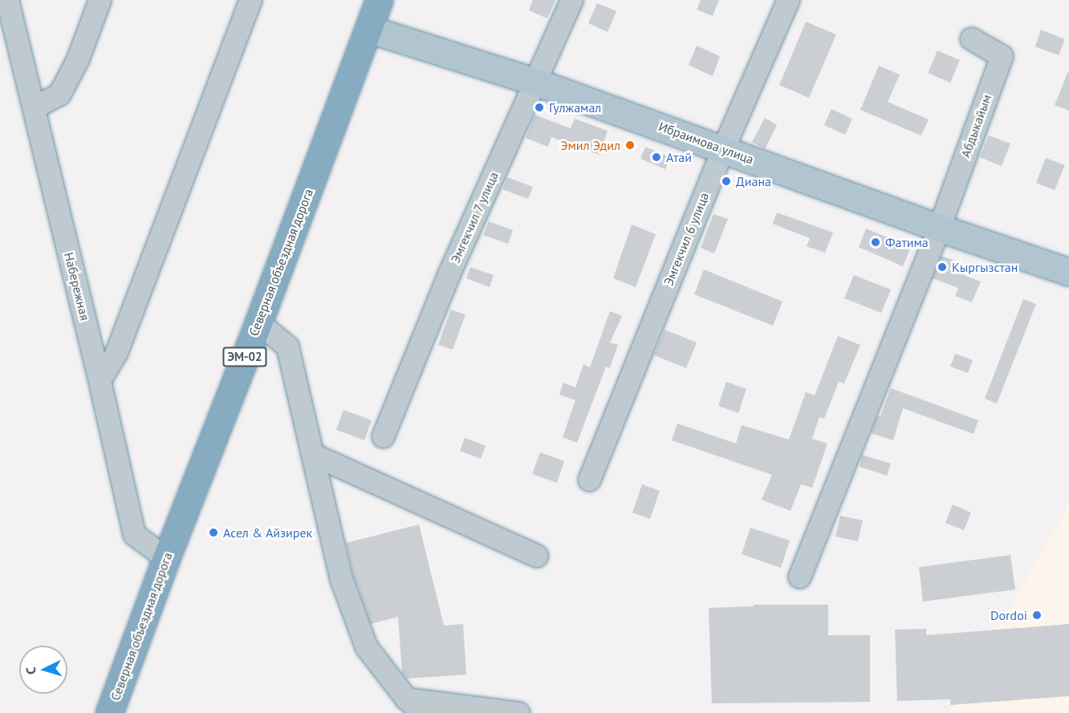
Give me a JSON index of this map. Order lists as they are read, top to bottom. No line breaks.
{"streets":{"highway":["Северная объездная дорога","ЭМ-02"],"main road":["Ибраимова улица"],"street":["Абдыкайым","Эмгекчил 7 улица","Эмгекчил 6 улица","Набережная"]},"crossings":[["Абдыкайым","Ибраимова улица"],["Ибраимова улица","Эмгекчил 7 улица"],["Ибраимова улица","Эмгекчил 6 улица"],["Ибраимова улица","Северная объездная дорога"],["Северная объездная дорога","Набережная"]],"places":["Гулжамал","Эмил Эдил","Атай","Диана","Фатима","Кыргызстан","Асел & Айзирек","Dordoi"],"north":"left"}
